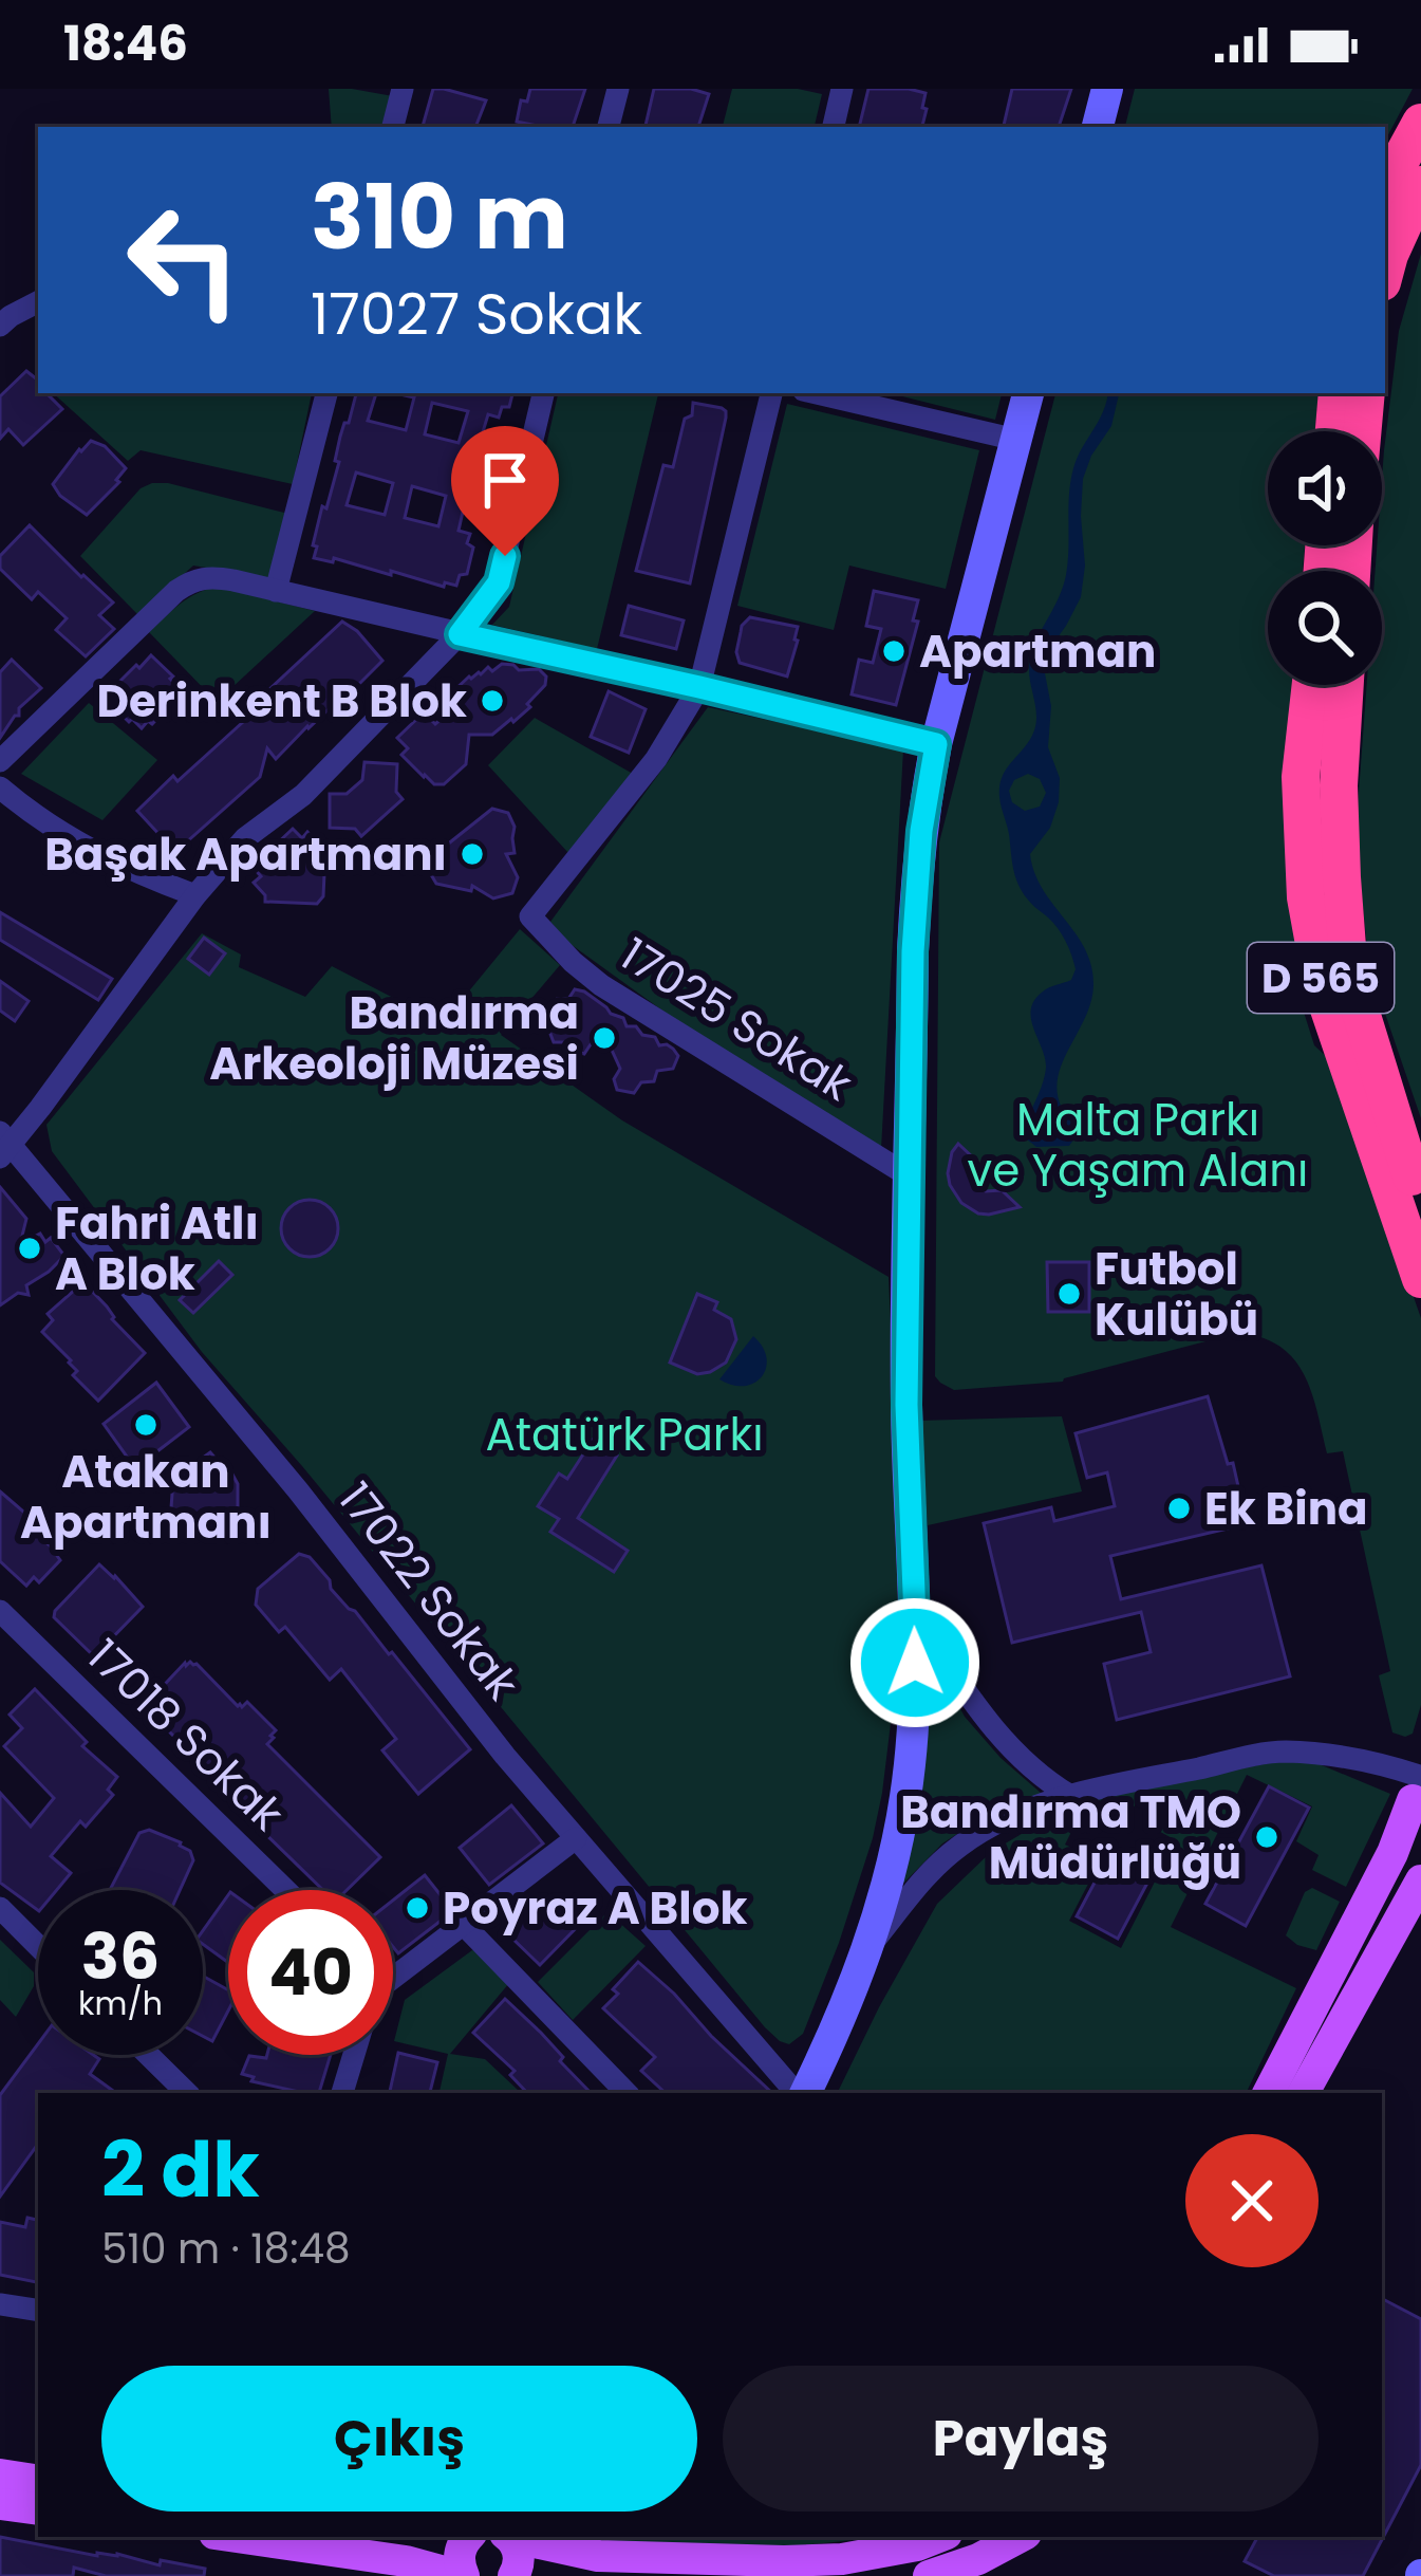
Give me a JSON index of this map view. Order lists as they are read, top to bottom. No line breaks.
{"streets":{"highway":["D 565"],"street":["17025 Sokak","17022 Sokak","17018 Sokak"]},"parks":["Malta Parkı ve Yaşam Alanı","Atatürk Parkı"],"places":["Apartman","Derinkent B Blok","Başak Apartmanı","Bandırma Arkeoloji Müzesi","Fahri Atlı A Blok","Futbol Kulübü","Atakan Apartmanı","Ek Bina","Bandırma TMO Müdürlüğü","Poyraz A Blok"],"page":{"status":"18:46","turn":["310 m","17027 Sokak"],"speed":"36 km/h","limit":"40","heading":["2 dk","510 m · 18:48"],"buttons":["Çıkış","Paylaş"]}}
